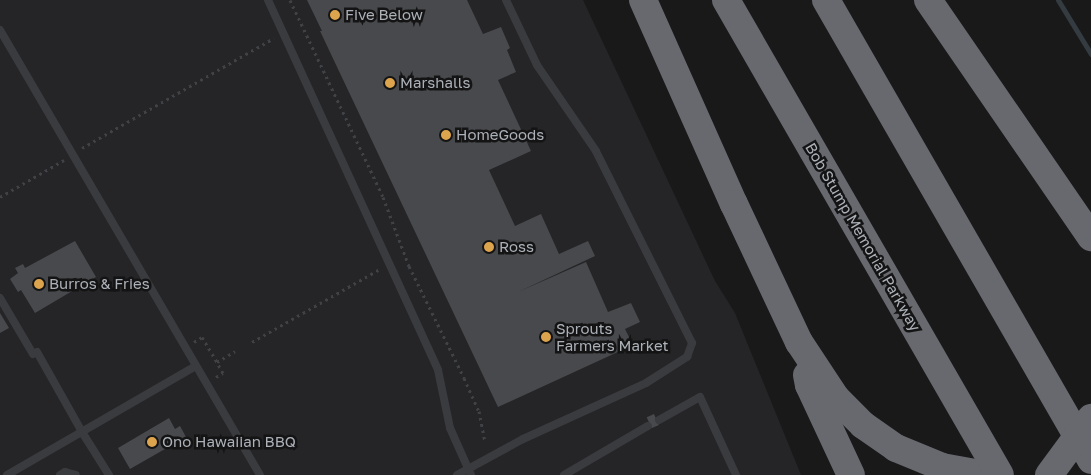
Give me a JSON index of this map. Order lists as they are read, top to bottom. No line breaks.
{"streets":{"highway":["Bob Stump Memorial Parkway"]},"places":["Five Below","Marshalls","HomeGoods","Ross","Burros & Fries","Sprouts Farmers Market","Ono Hawaiian BBQ"]}
